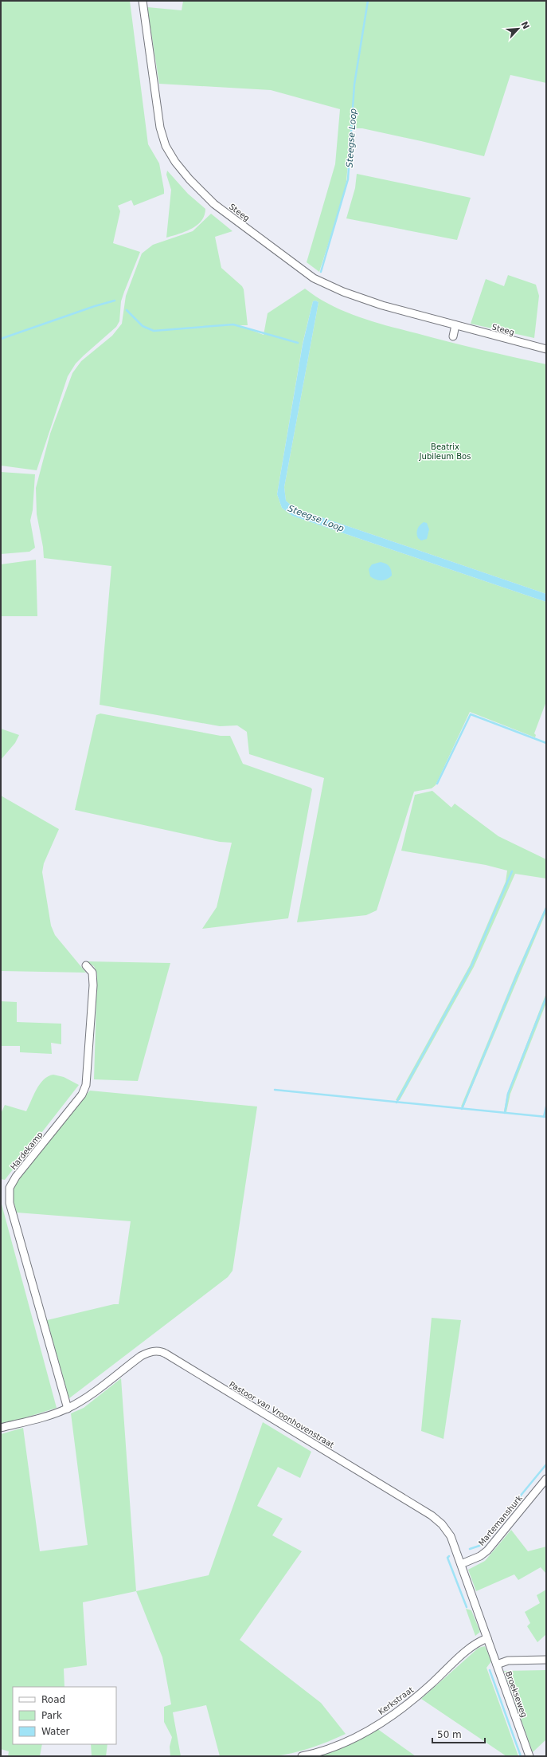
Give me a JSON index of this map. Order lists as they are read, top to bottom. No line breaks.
{"streets":{"street":["Steeg","Hardekamp","Pastoor van Vroonhovenstraat","Martemanshurk","Broekseweg","Kerkstraat"]},"crossings":[["Hardekamp","Pastoor van Vroonhovenstraat"],["Pastoor van Vroonhovenstraat","Martemanshurk"],["Pastoor van Vroonhovenstraat","Broekseweg"],["Pastoor van Vroonhovenstraat","Kerkstraat"],["Broekseweg","Kerkstraat"]],"water":["Steegse Loop"],"parks":["Beatrix Jubileum Bos"],"legend":["Road","Park","Water"],"scale_bar":"50 m","north":"top right"}
